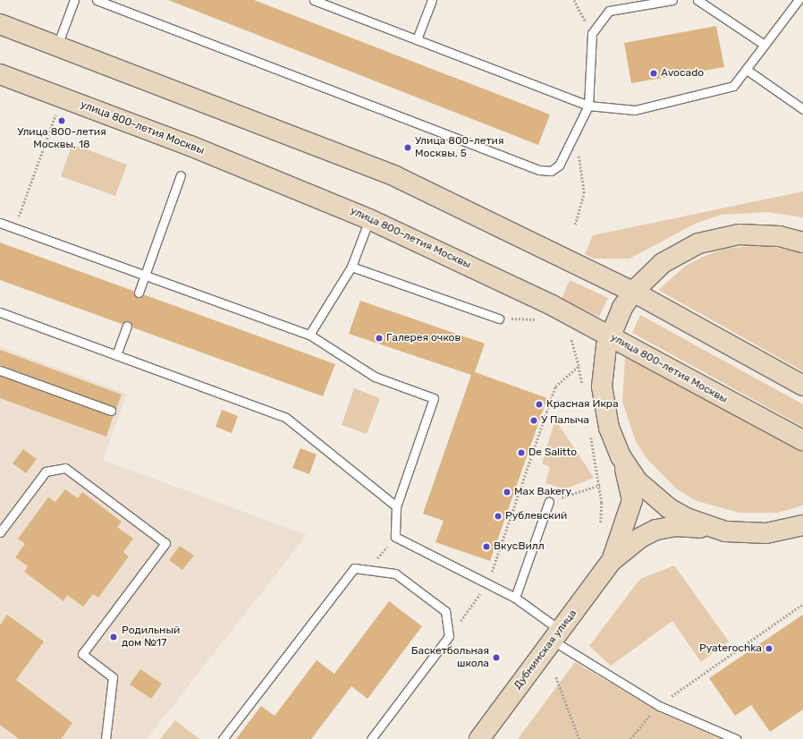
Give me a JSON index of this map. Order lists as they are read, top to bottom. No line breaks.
{"streets":{"main road":["улица 800-летия Москвы","Дубнинская улица"]},"places":["Avocado","Улица 800-летия Москвы, 18","Улица 800-летия Москвы, 5","Галерея очков","Красная Икра","У Палыча","De Salitto","Max Bakery","Рублевский","ВкусВилл","Родильный дом №17","Pyaterochka","Баскетбольная школа"]}
